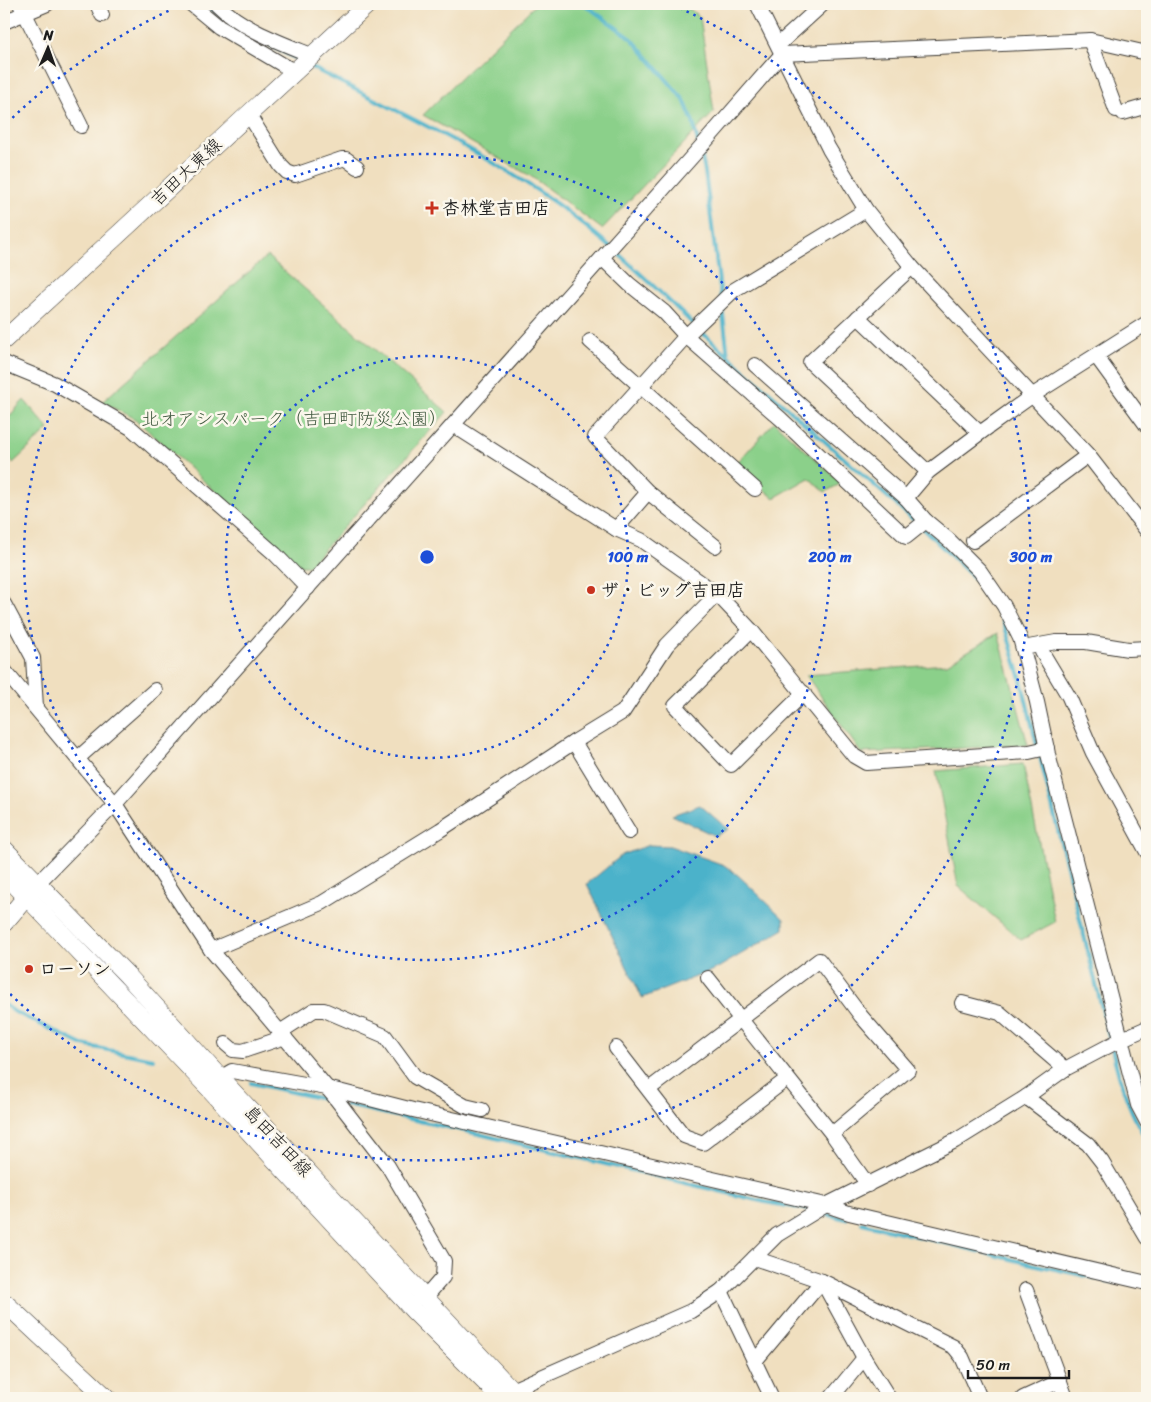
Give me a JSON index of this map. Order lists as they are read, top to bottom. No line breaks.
{"streets":{"main road":["吉田大東線","島田吉田線"]},"parks":["北オアシスパーク（吉田町防災公園）"],"places":{"health":["杏林堂吉田店"],"other":["ザ・ビッグ吉田店","ローソン"]},"scale_bar":"50 m","north":"top","rings":["100 m","200 m","300 m"]}
